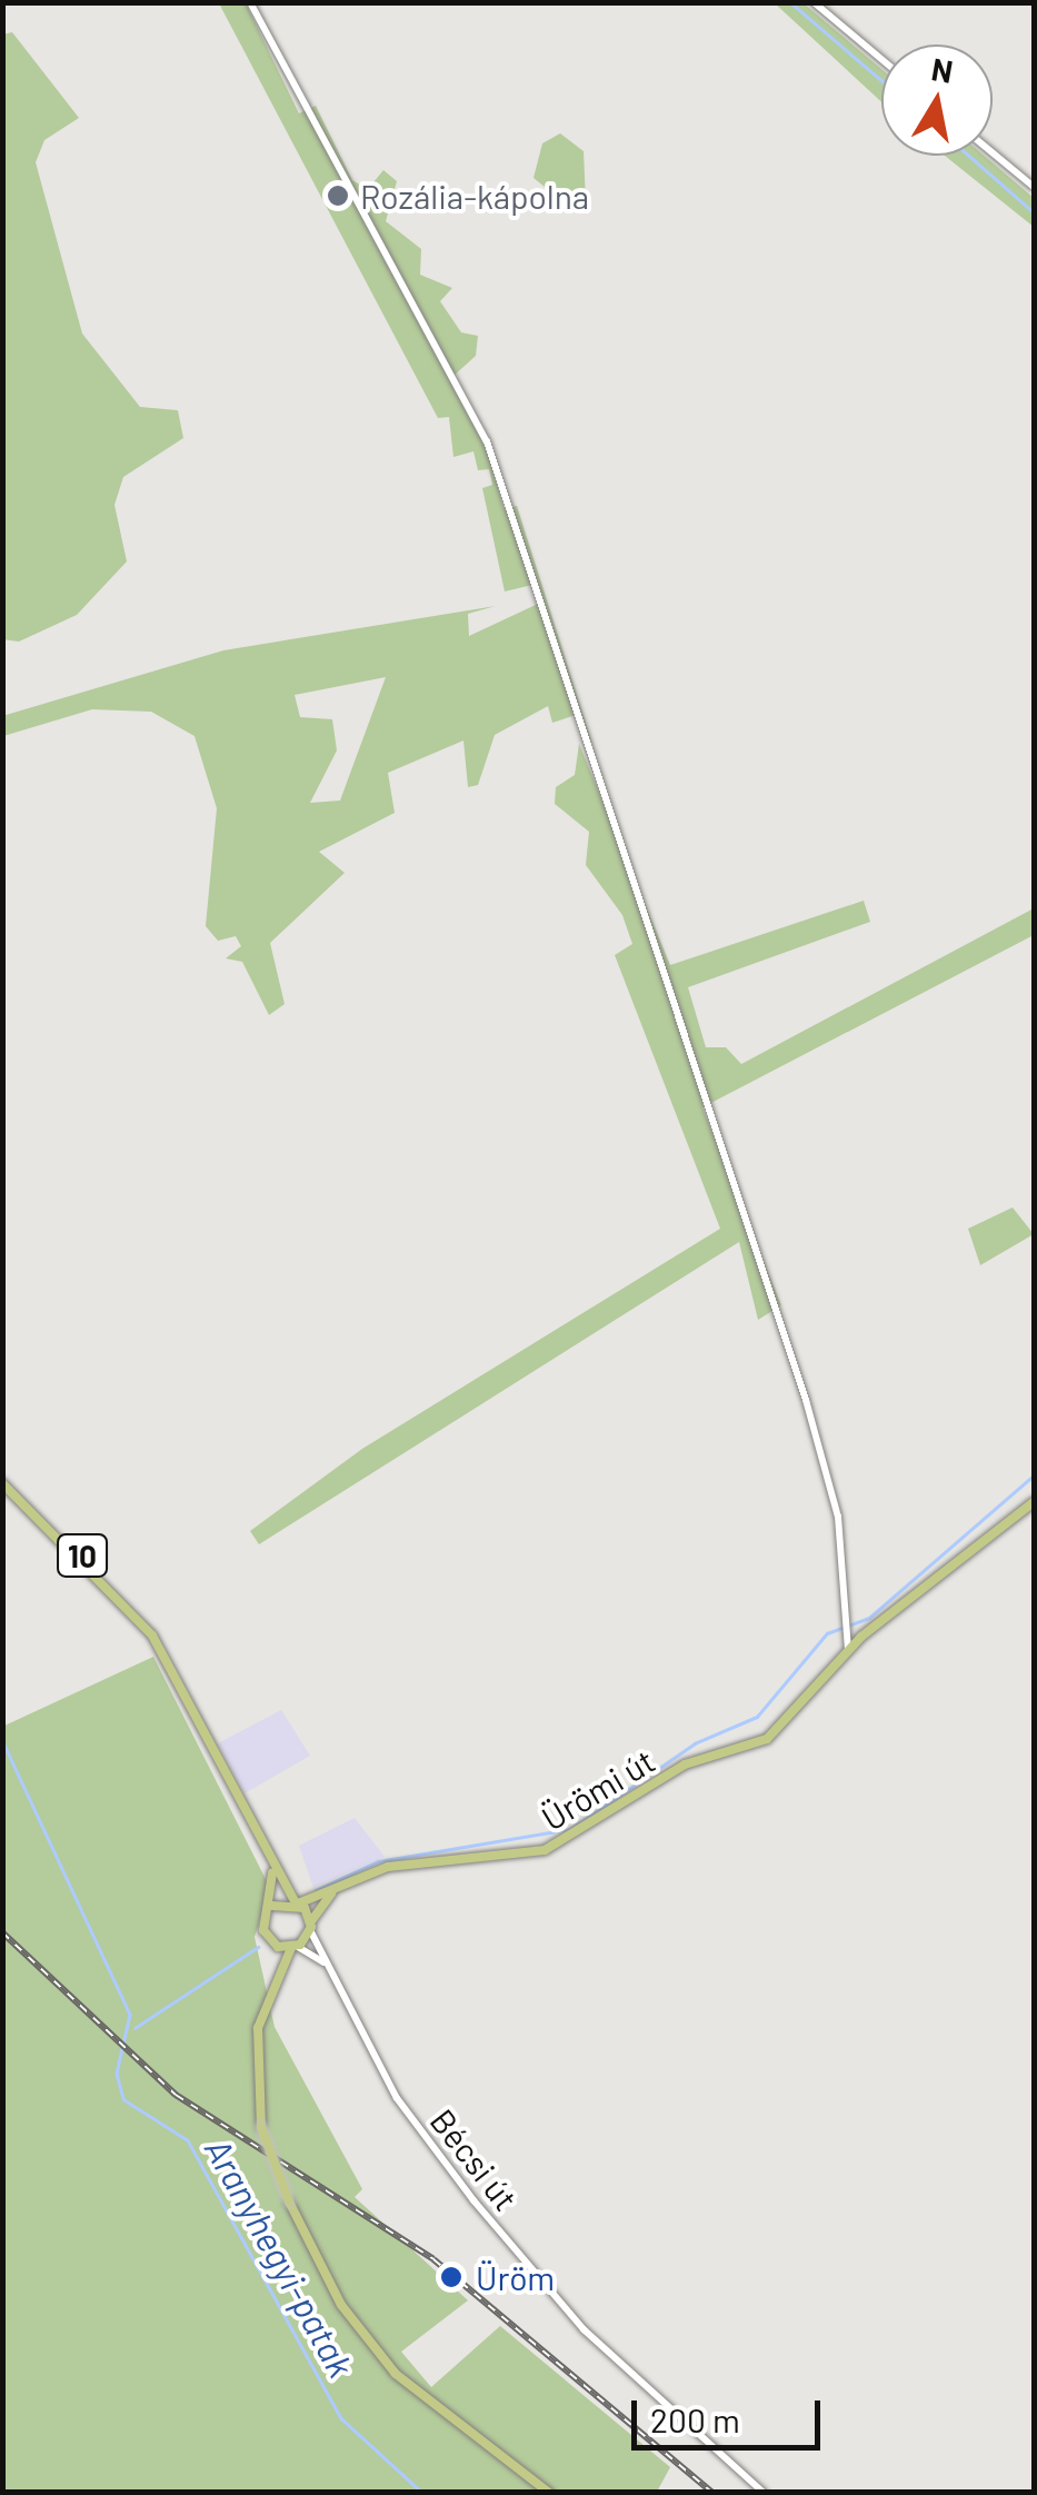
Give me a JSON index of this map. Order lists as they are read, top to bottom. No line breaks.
{"streets":{"main road":["10","Ürömi út"],"street":["Bécsi út"]},"crossings":[["10","Ürömi út"],["10","Bécsi út"],["Ürömi út","Bécsi út"]],"water":["Aranyhegyi-patak"],"places":["Rozália-kápolna","Üröm"],"scale_bar":"200 m","north":"top"}
